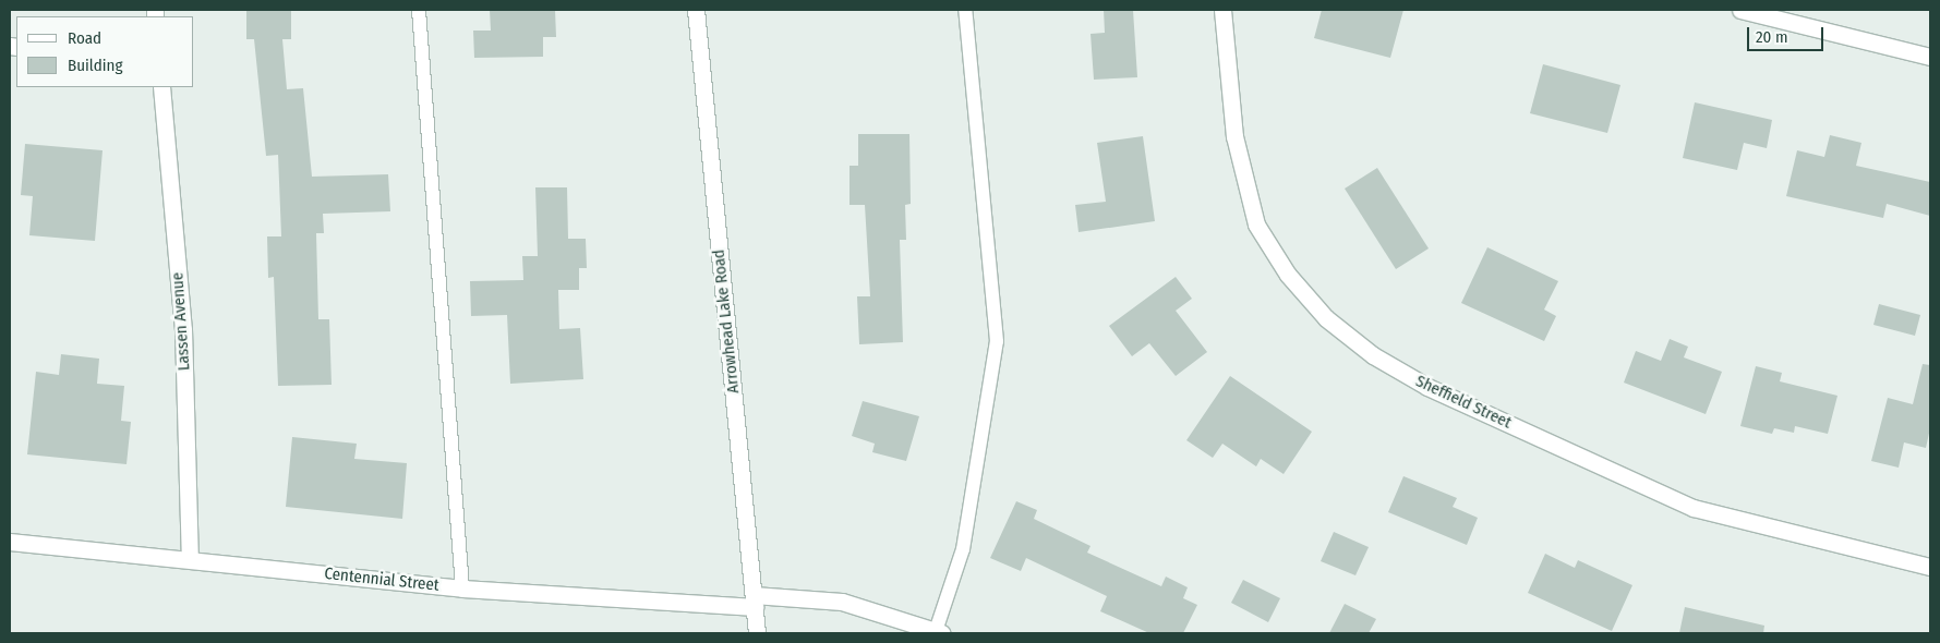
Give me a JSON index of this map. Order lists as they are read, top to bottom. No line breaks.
{"streets":{"street":["Lassen Avenue","Arrowhead Lake Road","Sheffield Street","Centennial Street"]},"crossings":[["Lassen Avenue","Centennial Street"],["Arrowhead Lake Road","Centennial Street"]],"legend":["Road","Building"],"scale_bar":"20 m"}
